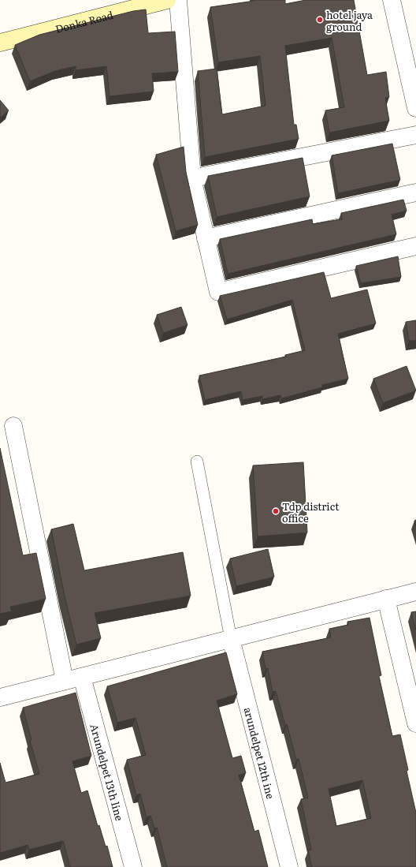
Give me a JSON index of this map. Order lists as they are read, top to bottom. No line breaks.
{"streets":{"street":["Donka Road","arundelpet 12th ine","Arundelpet 13th line"]},"places":["hotel jaya ground","Tdp district office"]}
